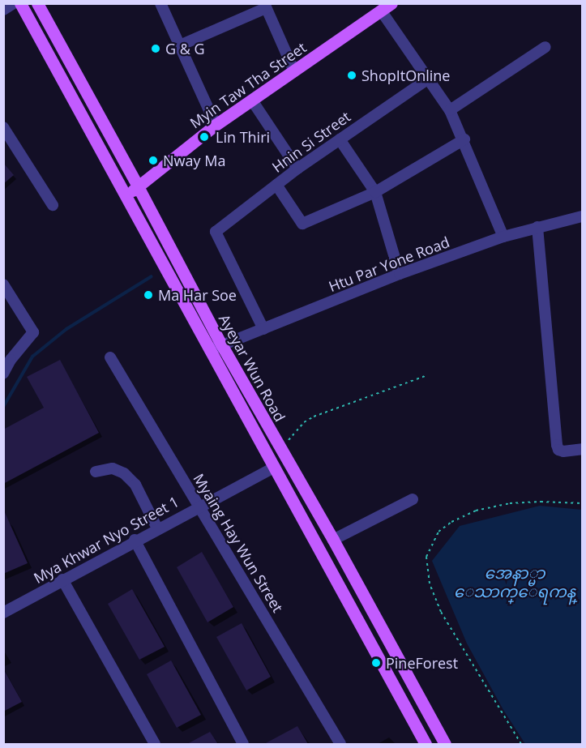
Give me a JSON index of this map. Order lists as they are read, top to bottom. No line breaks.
{"streets":{"main road":["Myin Taw Tha Street","Ayeyar Wun Road"],"street":["Hnin Si Street","Htu Par Yone Road","Mya Khwar Nyo Street 1","Myaing Hay Wun Street"]},"crossings":[["Myin Taw Tha Street","Ayeyar Wun Road"],["Hnin Si Street","Htu Par Yone Road"],["Htu Par Yone Road","Ayeyar Wun Road"],["Ayeyar Wun Road","Mya Khwar Nyo Street 1"],["Mya Khwar Nyo Street 1","Myaing Hay Wun Street"]],"water":["အေနာ္မာ ေသာက္ေရကန္"],"places":["G & G","ShopItOnline","Lin Thiri","Nway Ma","Ma Har Soe","PineForest"]}
